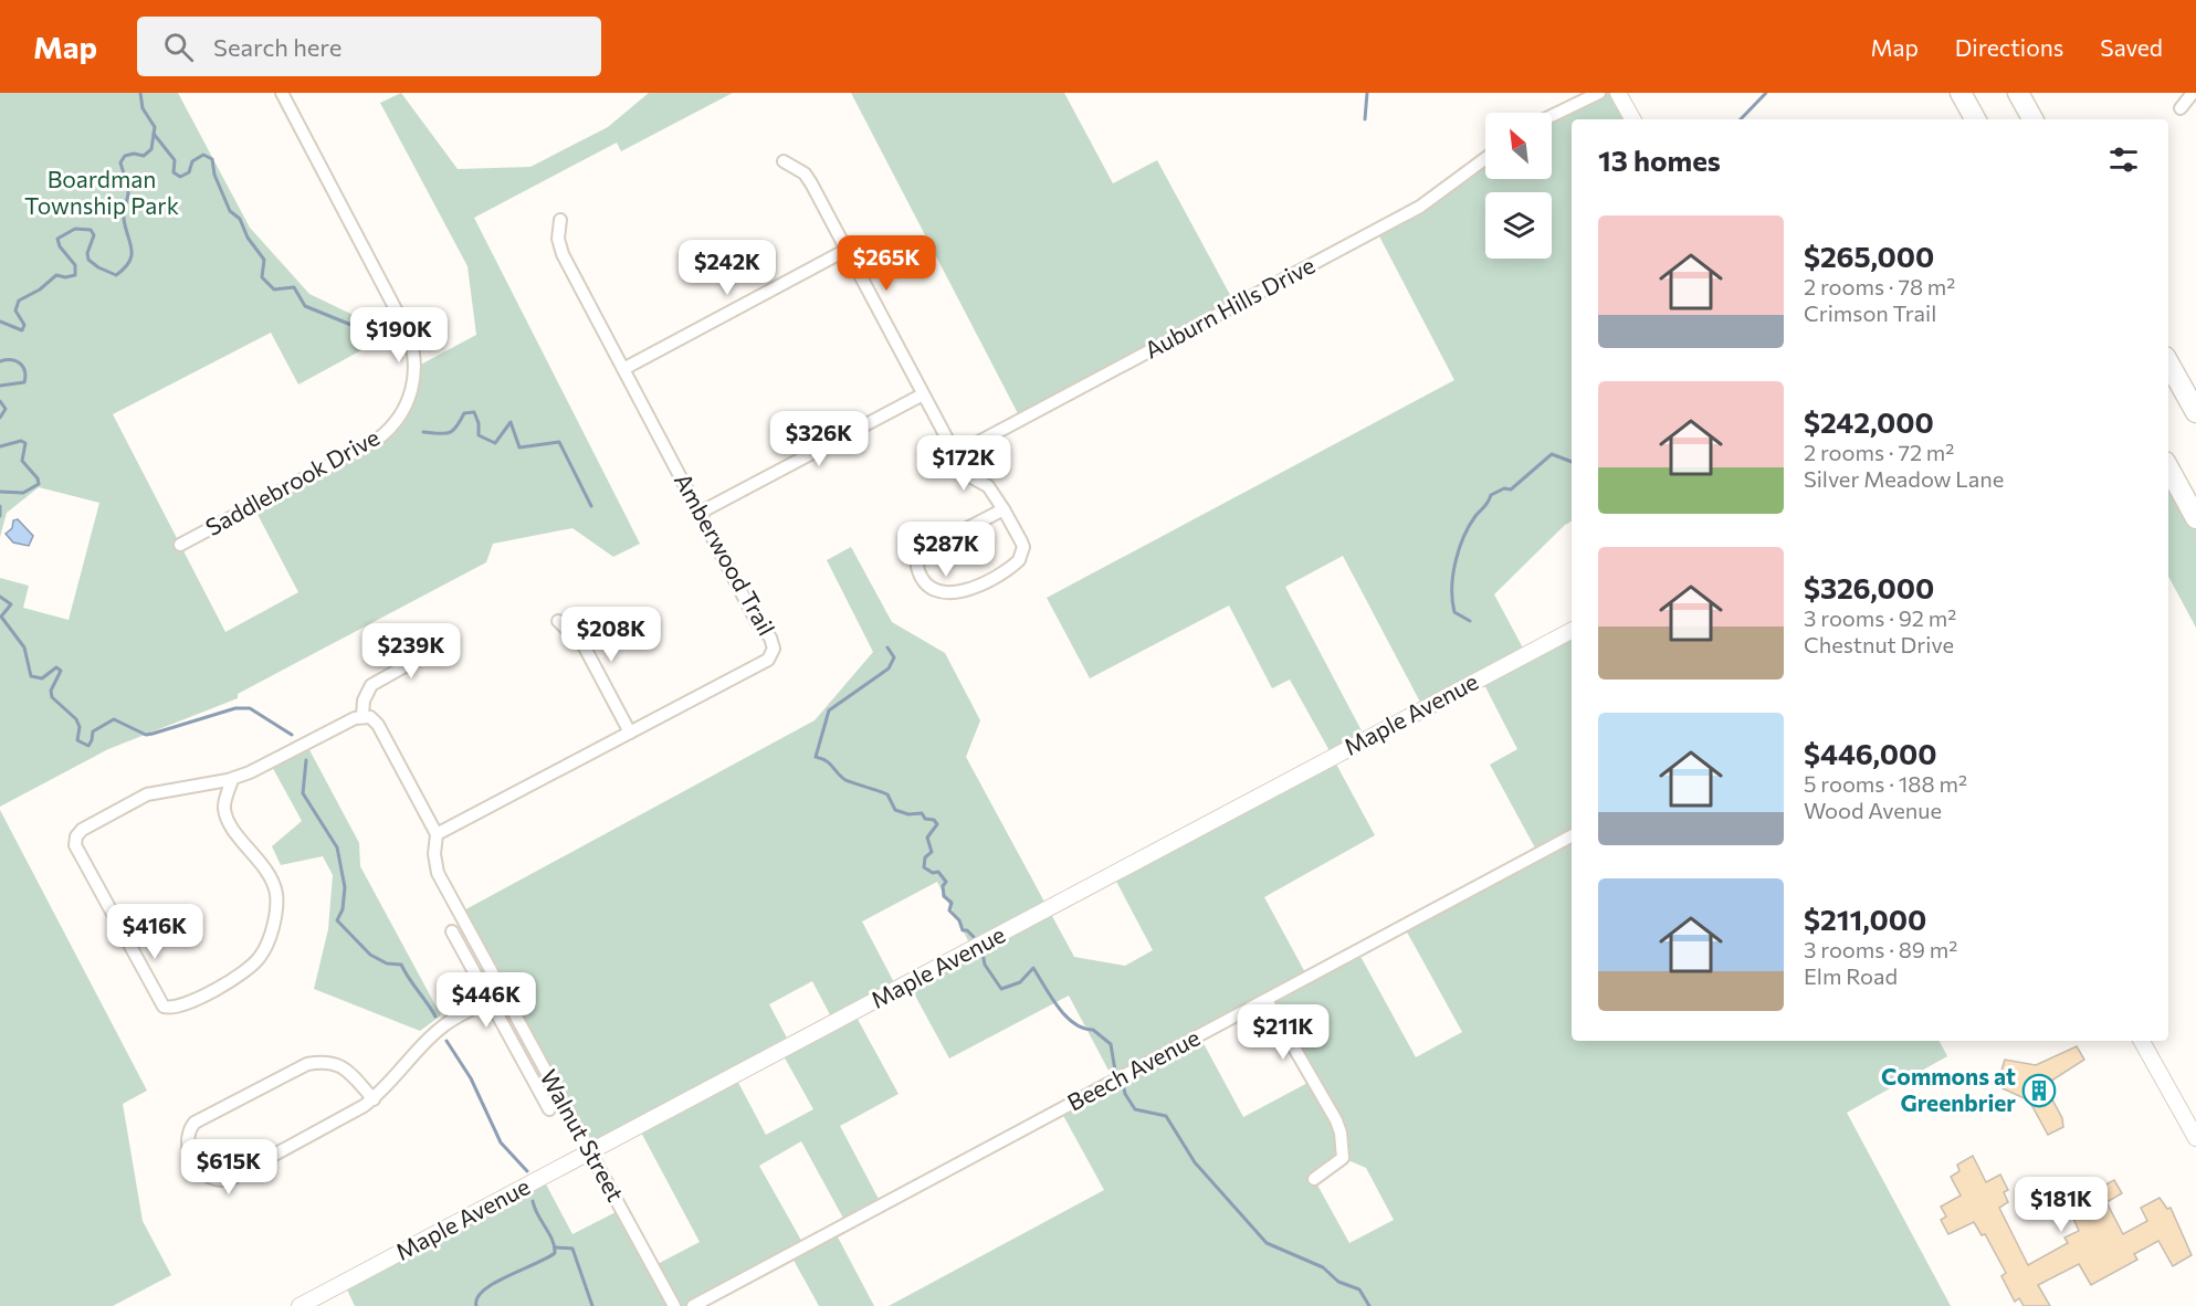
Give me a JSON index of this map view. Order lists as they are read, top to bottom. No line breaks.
{"streets":{"street":["Auburn Hills Drive","Saddlebrook Drive","Amberwood Trail","Maple Avenue","Beech Avenue","Walnut Street"]},"crossings":[["Amberwood Trail","Walnut Street"],["Maple Avenue","Walnut Street"]],"parks":["Boardman Township Park"],"places":{"building":["Commons at Greenbrier"]},"north":"top left","page":{"header":"Map","search":"Search here","nav":["Map","Directions","Saved"],"heading":"13 homes","list":[{"name":"$265,000","note":"2 rooms · 78 m² · Crimson Trail"},{"name":"$242,000","note":"2 rooms · 72 m² · Silver Meadow Lane"},{"name":"$326,000","note":"3 rooms · 92 m² · Chestnut Drive"},{"name":"$446,000","note":"5 rooms · 188 m² · Wood Avenue"},{"name":"$211,000","note":"3 rooms · 89 m² · Elm Road"}],"price":["$265K","$242K","$190K","$326K","$172K","$287K","$208K","$239K","$416K","$446K","$211K","$615K","$181K"]}}
